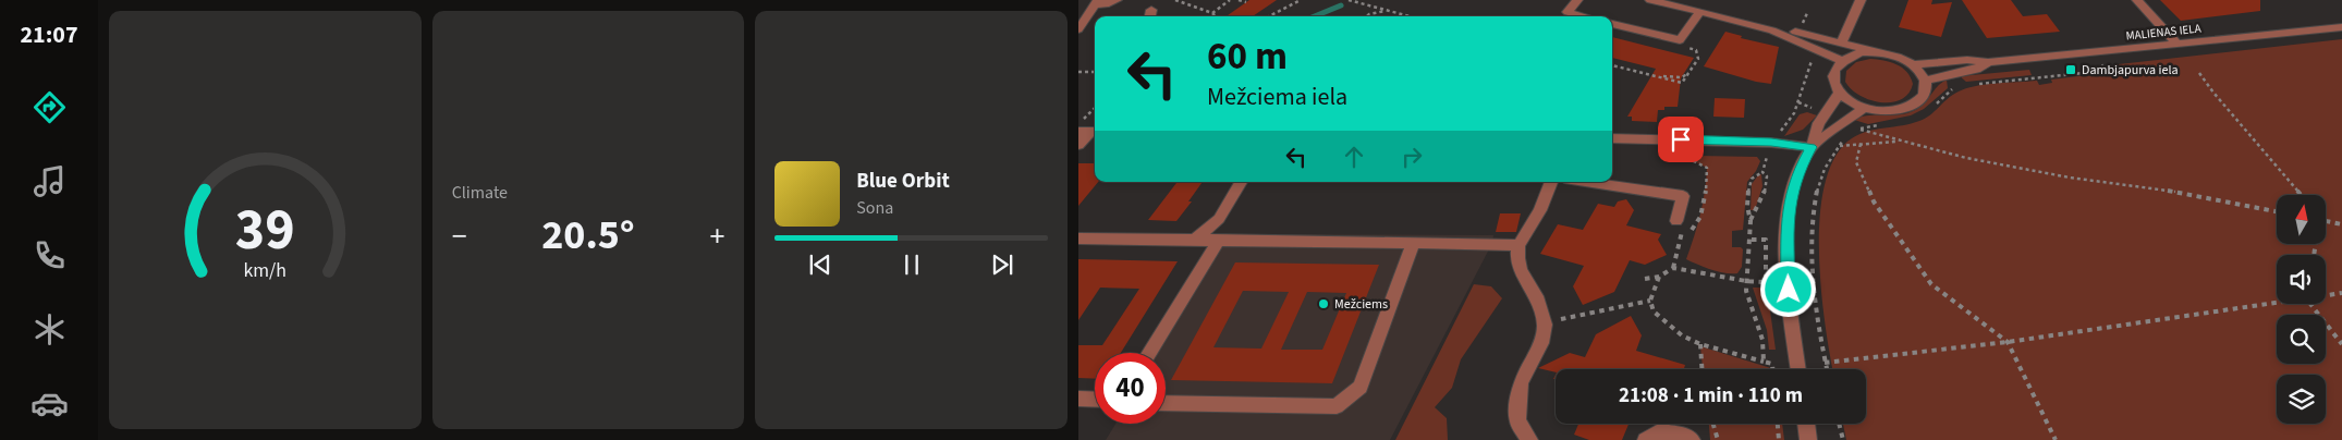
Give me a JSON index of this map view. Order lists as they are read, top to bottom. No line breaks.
{"streets":{"street":["MALIENAS IELA"]},"places":{"transit":["Dambjapurva iela"],"other":["Mežciems"]},"north":"top","page":{"tabs":"21:07","tile":"Climate","turn":["60 m","Mežciema iela"],"song":["Blue Orbit","Sona"],"heat":["−","20.5°","+"],"limit":"40","trip":"21:08 · 1 min · 110 m","gauge":["39","km/h"]}}
